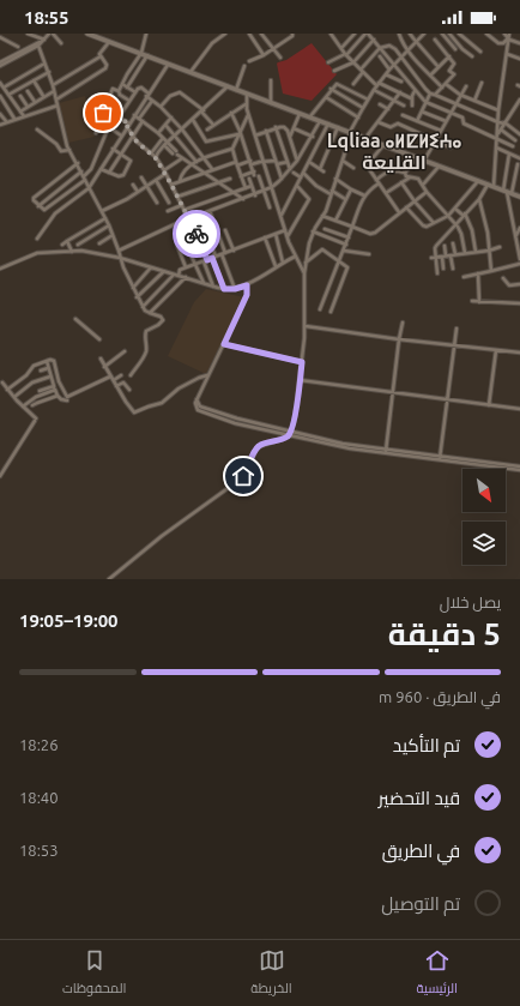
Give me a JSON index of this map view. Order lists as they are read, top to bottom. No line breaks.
{"districts":["Lqliaa ⴰⵍⵇⵍⵉⵄⴰ القليعة"],"north":"bottom right","page":{"status":"18:55","heading":["5 دقيقة","يصل خلال","19:00–19:05"],"bar":"في الطريق · 960 m","list":[["تم التأكيد","18:26"],["قيد التحضير","18:40"],["في الطريق","18:53"],"تم التوصيل"],"tabs":["الرئيسية","الخريطة","المحفوظات"]}}
